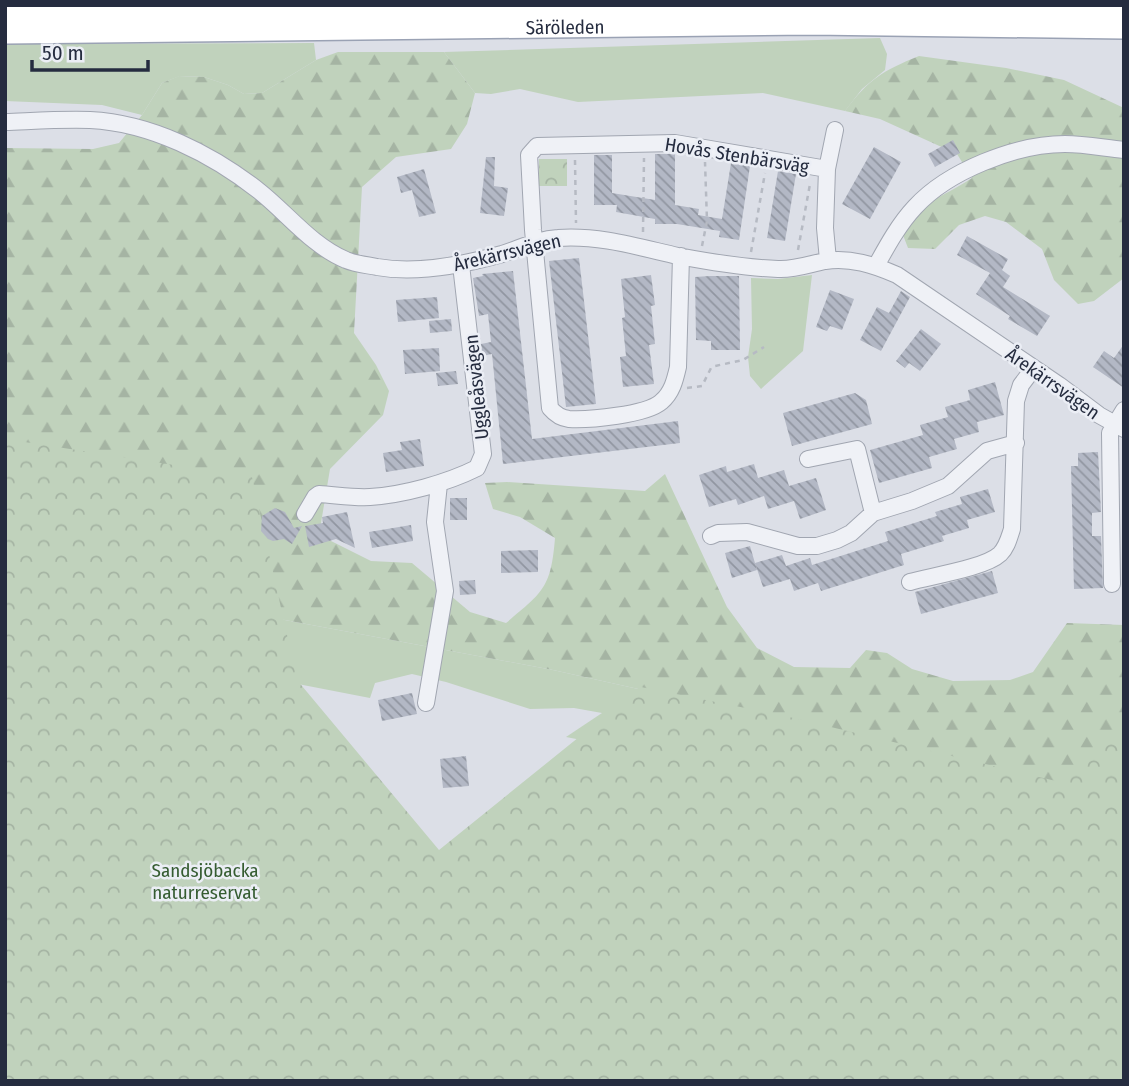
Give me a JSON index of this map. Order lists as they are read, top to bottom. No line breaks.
{"streets":{"main road":["Säröleden"],"street":["Hovås Stenbärsväg","Årekärrsvägen","Uggleåsvägen"]},"crossings":[["Hovås Stenbärsväg","Årekärrsvägen"],["Årekärrsvägen","Uggleåsvägen"]],"parks":["Sandsjöbacka naturreservat"],"scale_bar":"50 m"}
